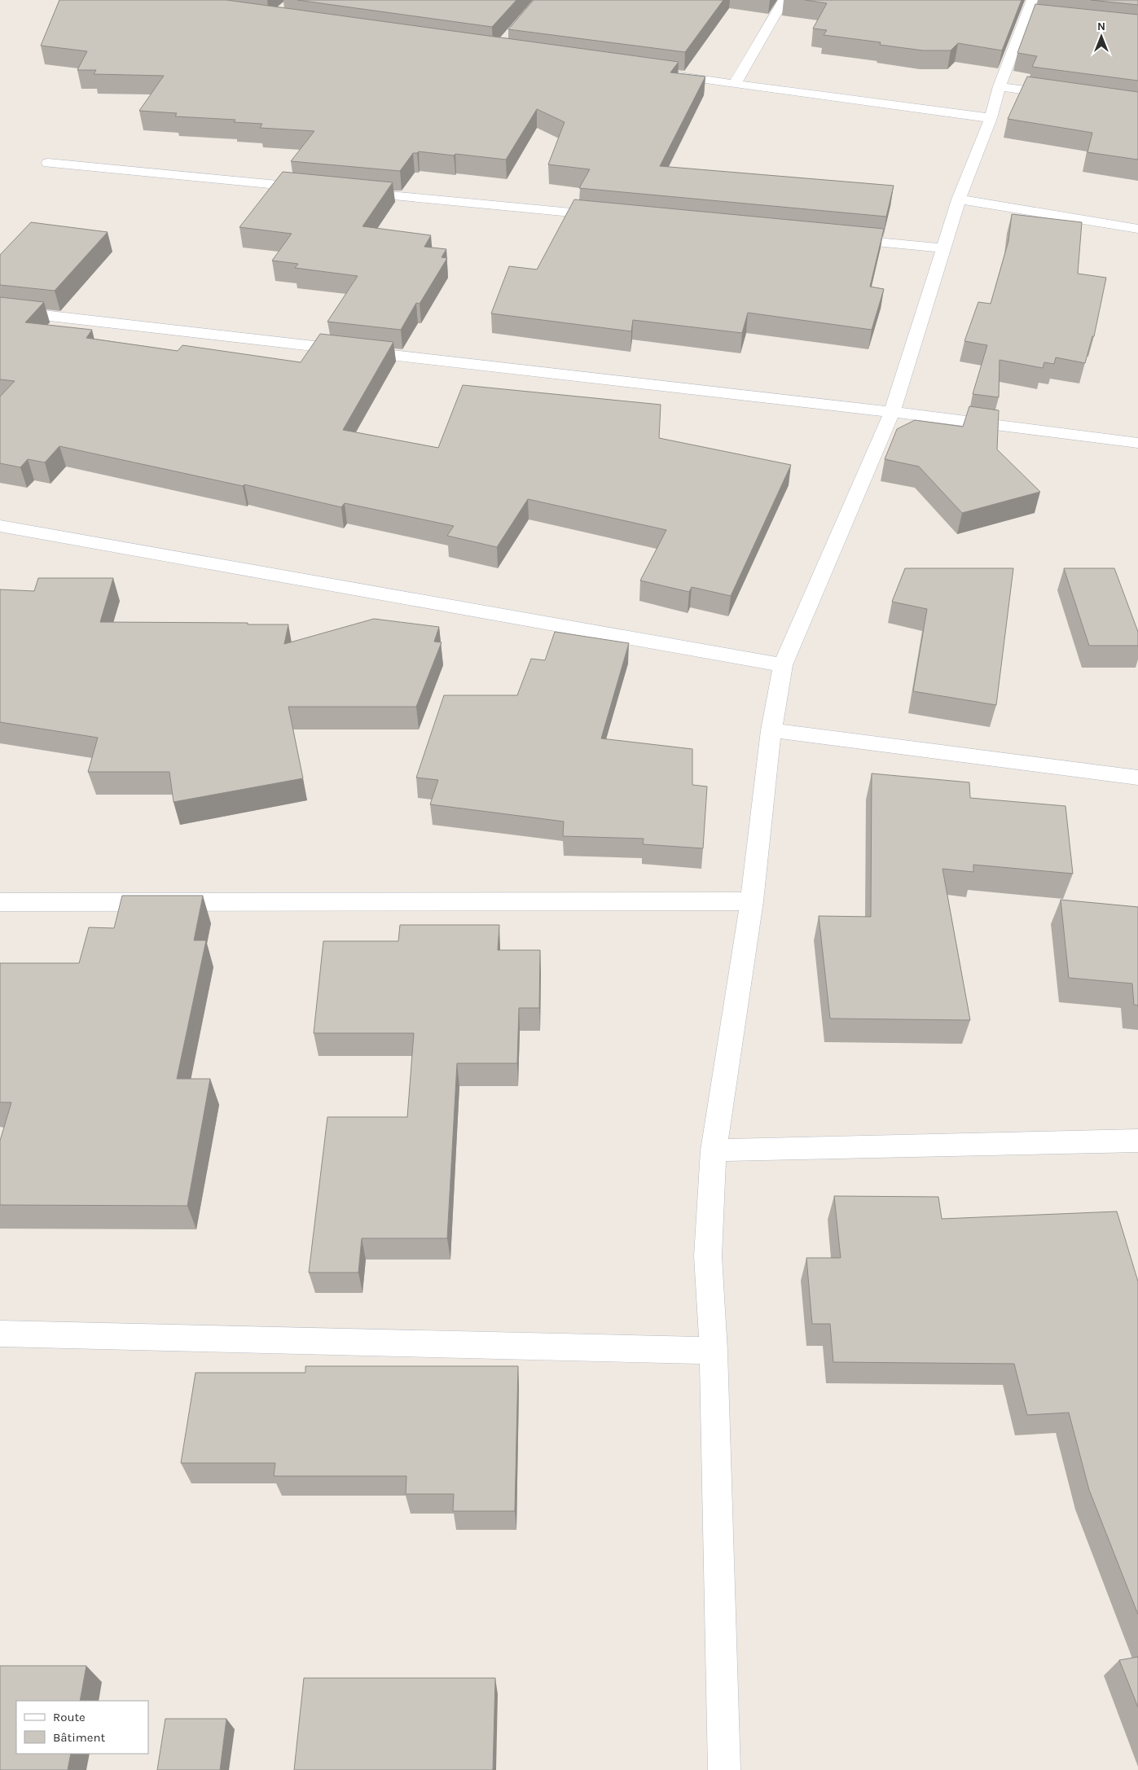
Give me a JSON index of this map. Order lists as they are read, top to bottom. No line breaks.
{"legend":["Route","Bâtiment"],"north":"top"}
